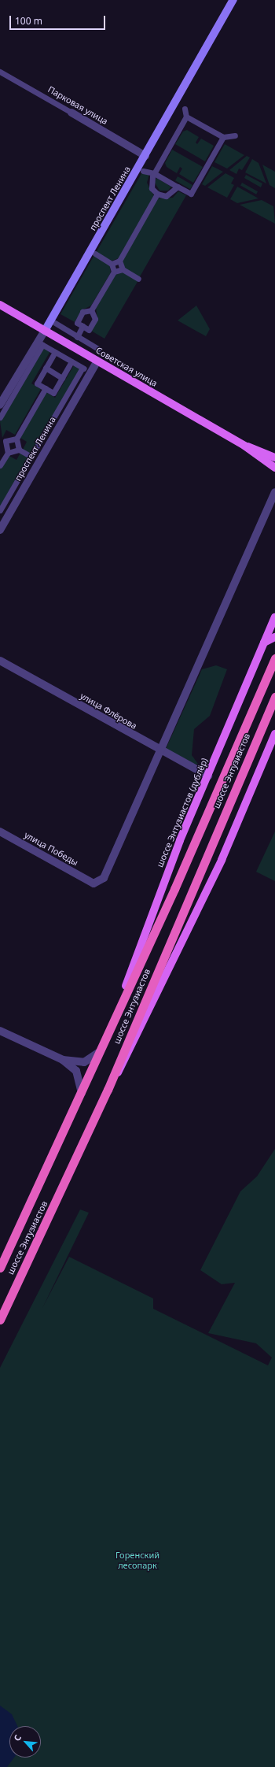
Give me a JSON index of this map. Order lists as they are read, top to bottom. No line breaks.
{"streets":{"highway":["шоссе Энтузиастов"],"main road":["проспект Ленина","Советская улица","шоссе Энтузиастов (дублёр)"],"street":["Парковая улица","улица Флёрова","улица Победы"]},"crossings":[["Парковая улица","проспект Ленина"],["проспект Ленина","Советская улица"],["улица Флёрова","шоссе Энтузиастов (дублёр)"],["улица Флёрова","улица Победы"],["шоссе Энтузиастов","шоссе Энтузиастов (дублёр)"]],"parks":["Горенский лесопарк"],"scale_bar":"100 m","north":"top left"}
